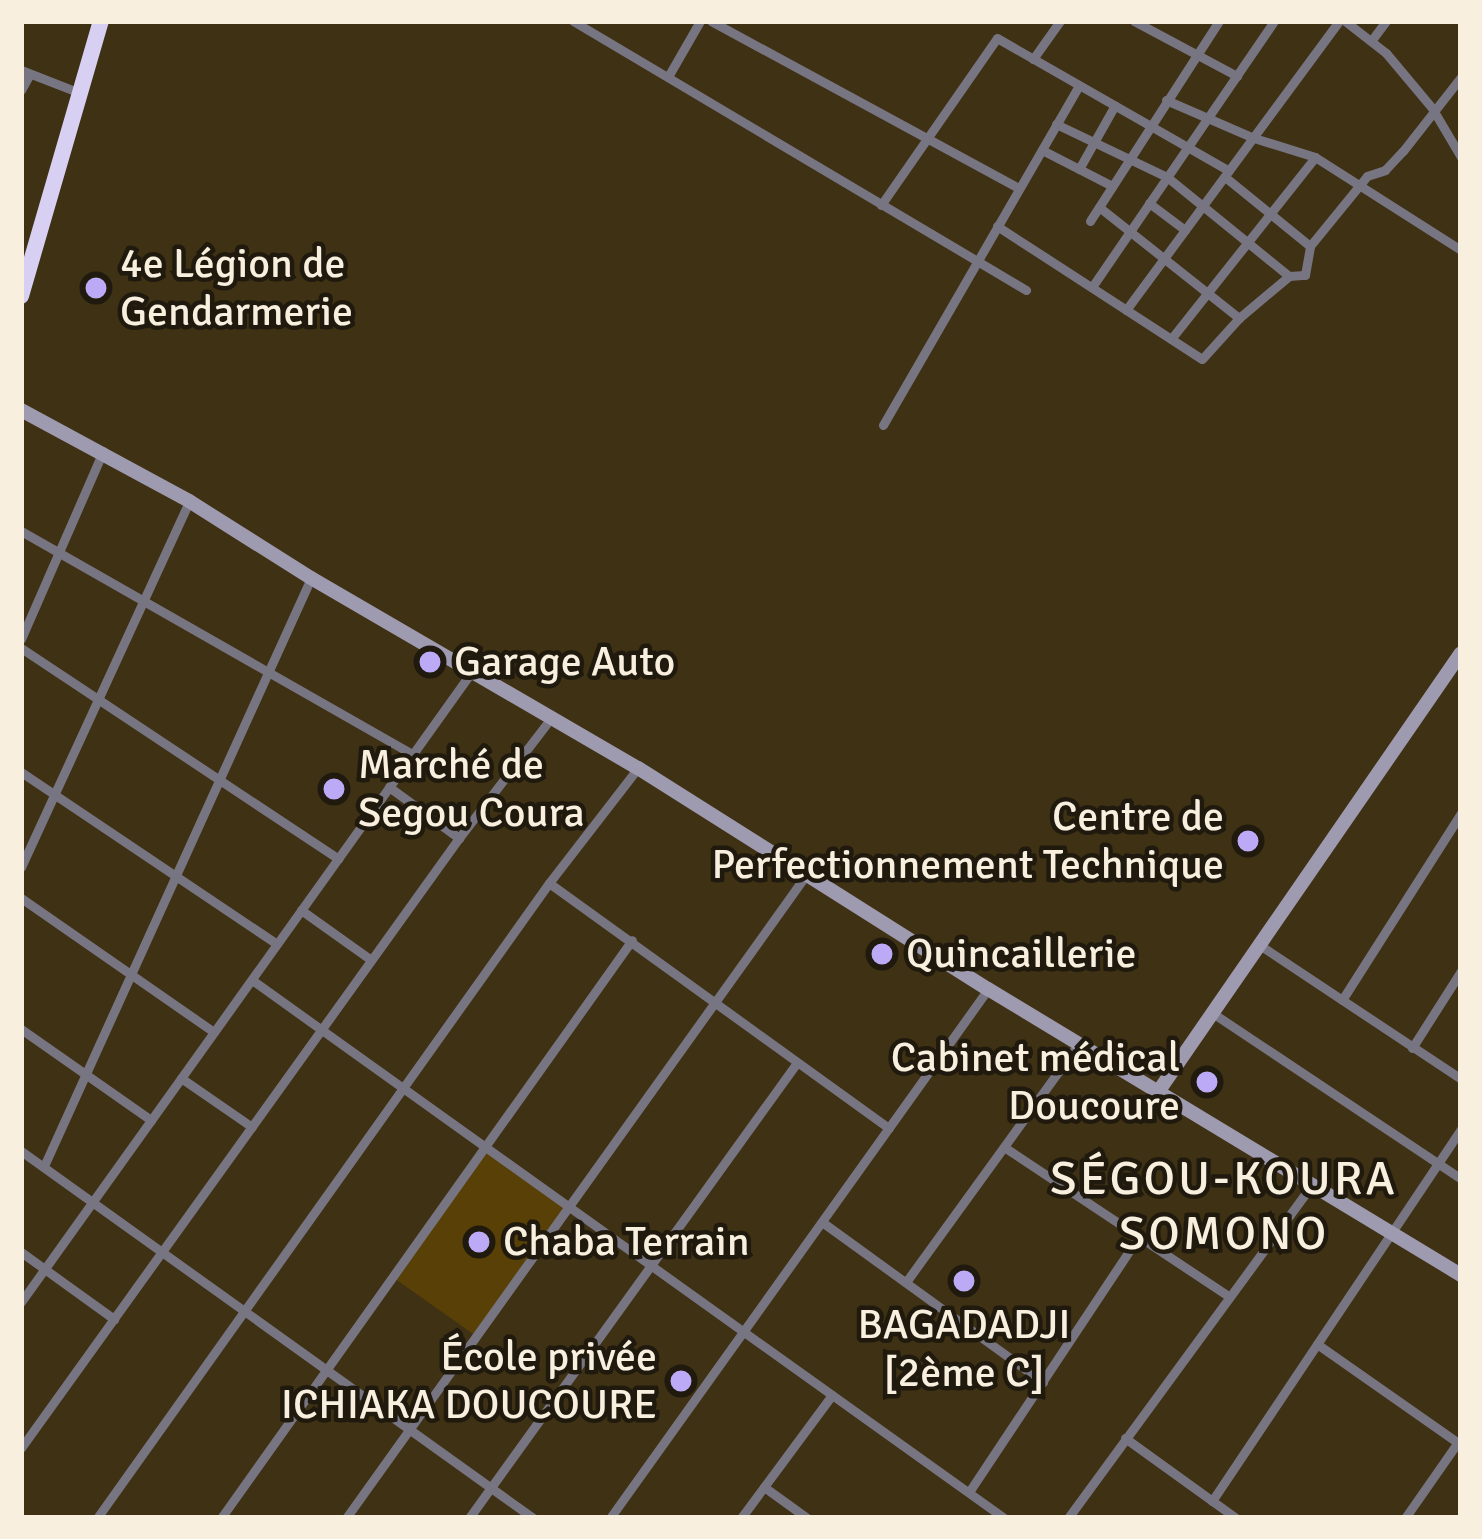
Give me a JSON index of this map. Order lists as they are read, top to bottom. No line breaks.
{"districts":["SÉGOU-KOURA SOMONO"],"places":["4e Légion de Gendarmerie","Garage Auto","Marché de Segou Coura","Centre de Perfectionnement Technique","Quincaillerie","Cabinet médical Doucoure","Chaba Terrain","BAGADADJI [2ème C]","École privée ICHIAKA DOUCOURE"]}
